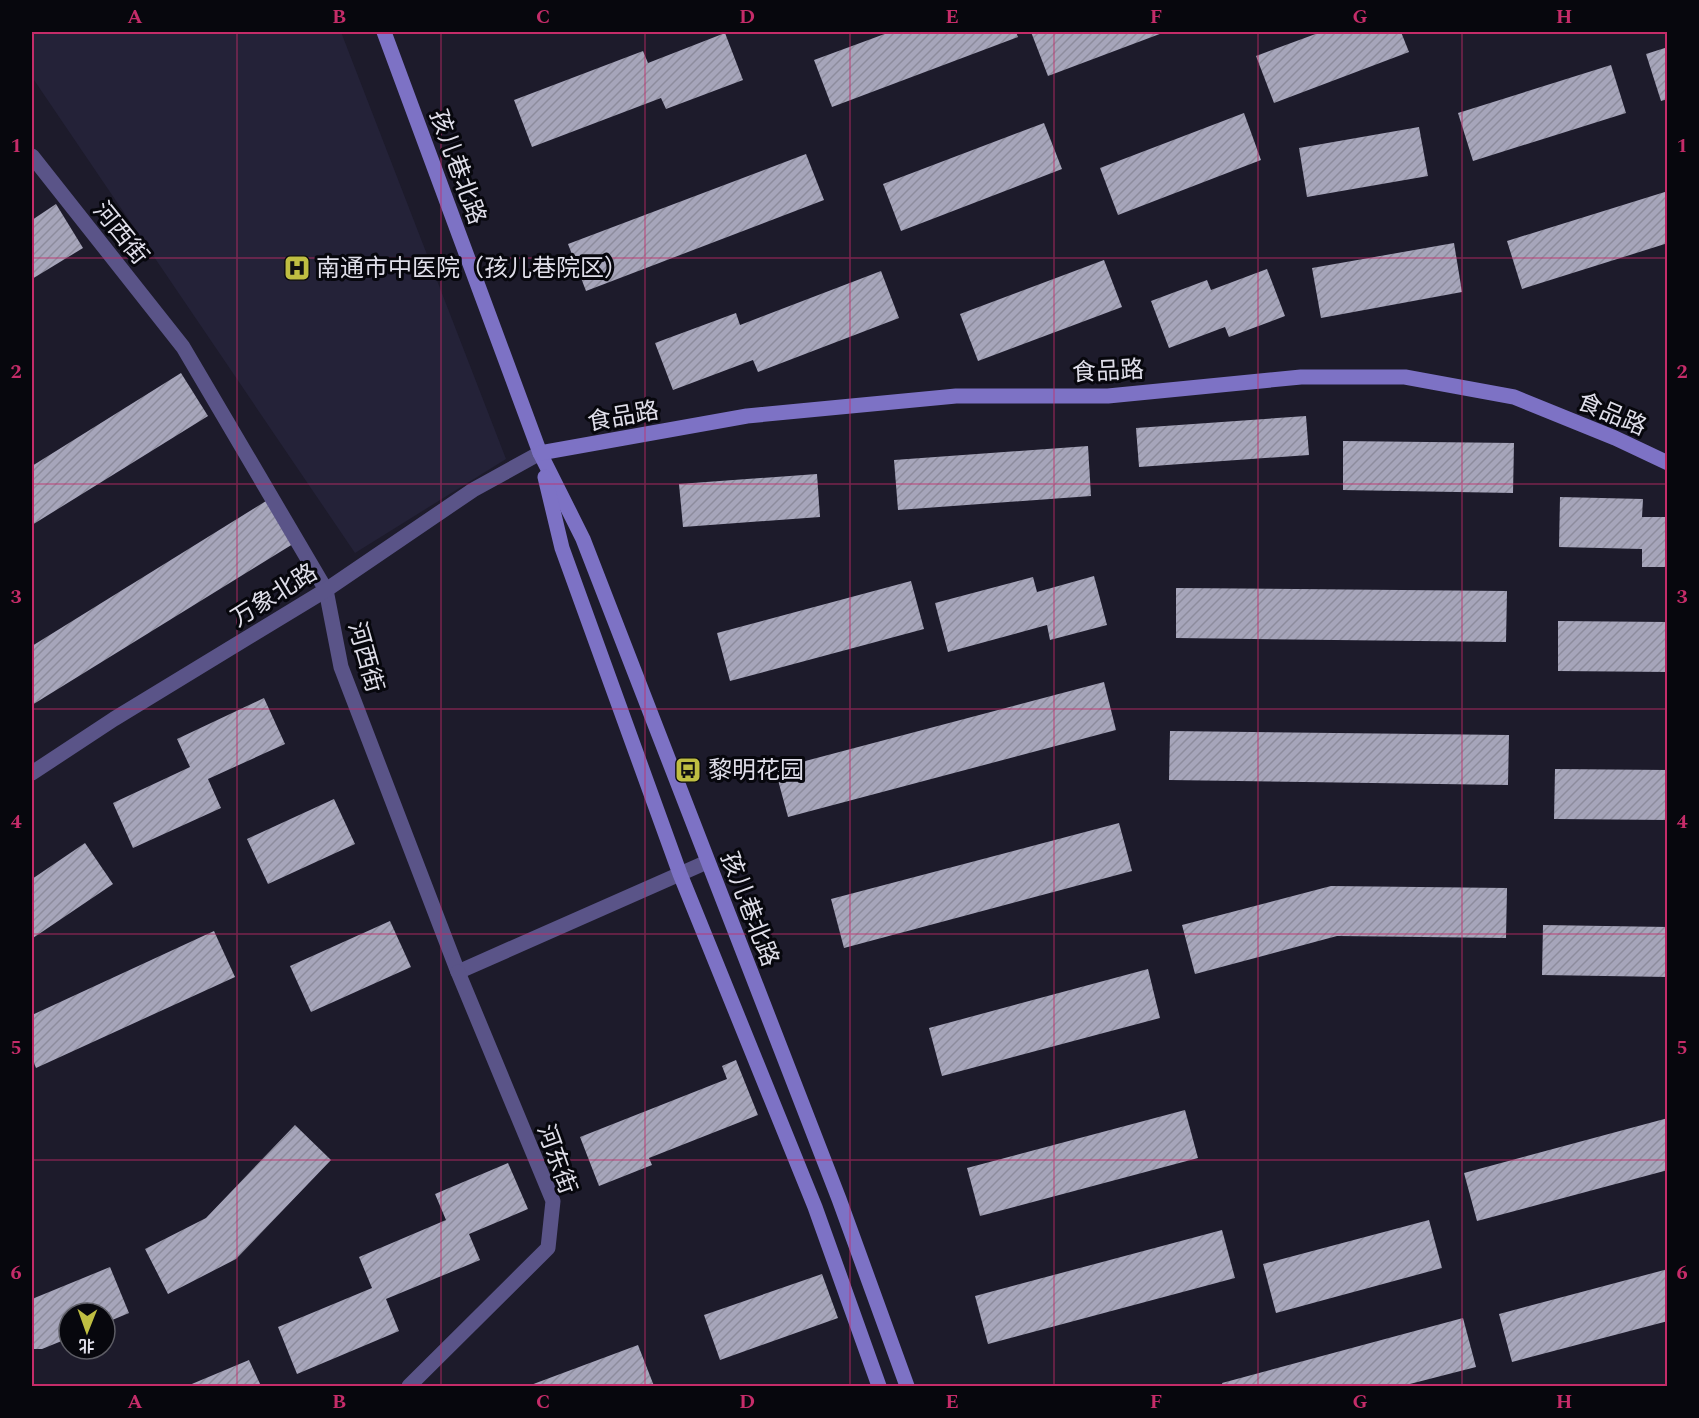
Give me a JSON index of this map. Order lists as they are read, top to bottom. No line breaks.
{"streets":{"main road":["孩儿巷北路","食品路"],"street":["河西街","万象北路","河东街"]},"crossings":[["孩儿巷北路","食品路"],["孩儿巷北路","万象北路"],["河西街","万象北路"],["河西街","河东街"],["食品路","万象北路"]],"places":{"hospital":["南通市中医院（孩儿巷院区）"],"bus stop":["黎明花园"]},"north":"bottom","grid":{"columns":["A","B","C","D","E","F","G","H"],"rows":["1","2","3","4","5","6"]}}
